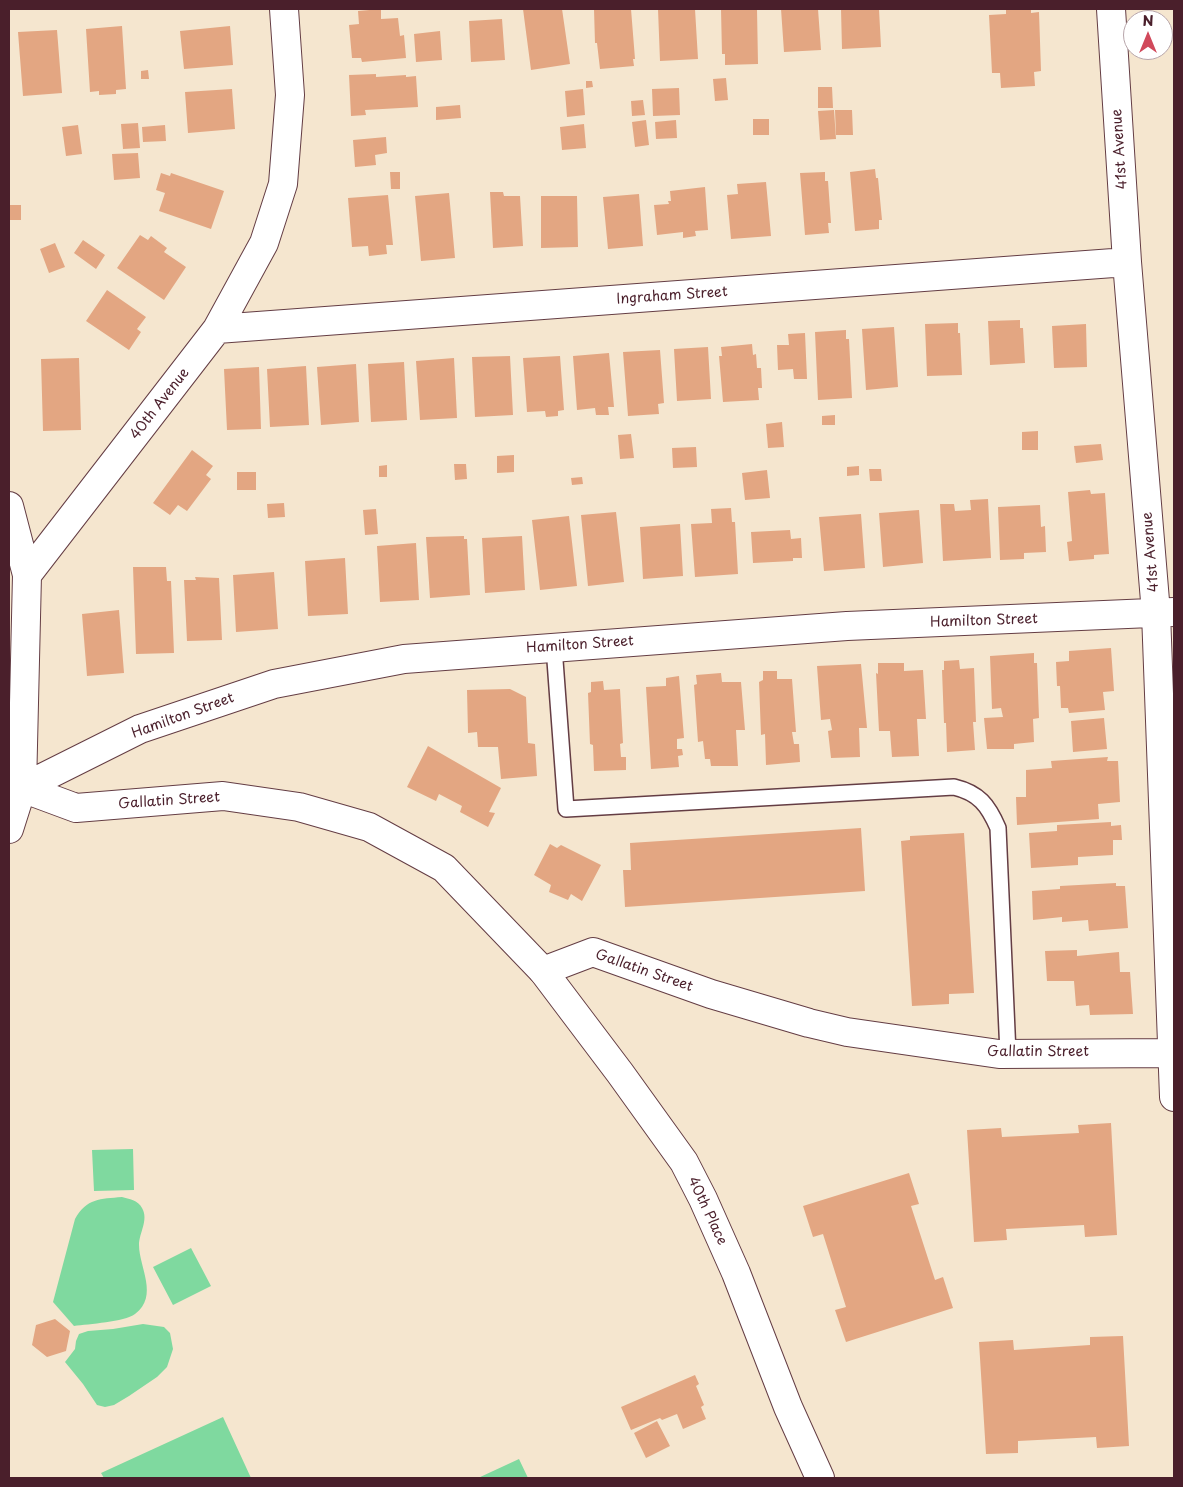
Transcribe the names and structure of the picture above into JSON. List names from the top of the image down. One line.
{"streets":{"street":["41st Avenue","Ingraham Street","40th Avenue","Hamilton Street","Gallatin Street","40th Place"]},"crossings":[["41st Avenue","Ingraham Street"],["41st Avenue","Hamilton Street"],["41st Avenue","Gallatin Street"],["Ingraham Street","40th Avenue"],["Hamilton Street","Gallatin Street"],["Gallatin Street","40th Place"]],"north":"top"}
